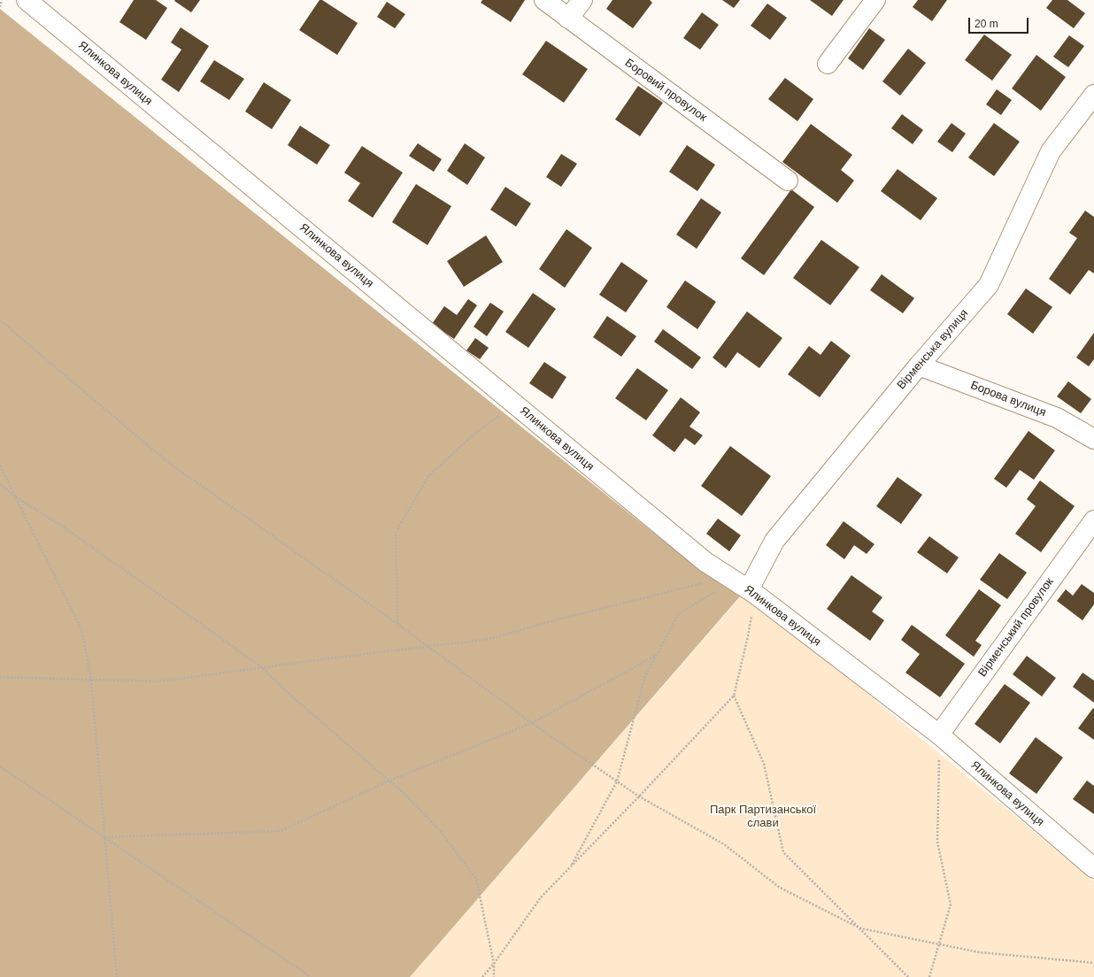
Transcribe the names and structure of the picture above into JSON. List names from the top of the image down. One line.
{"streets":{"street":["Ялинкова вулиця","Боровий провулок","Вірменська вулиця","Борова вулиця","Вірменський провулок"]},"crossings":[["Ялинкова вулиця","Вірменська вулиця"],["Ялинкова вулиця","Вірменський провулок"],["Вірменська вулиця","Борова вулиця"]],"parks":["Парк Партизанської слави"],"scale_bar":"20 m"}
